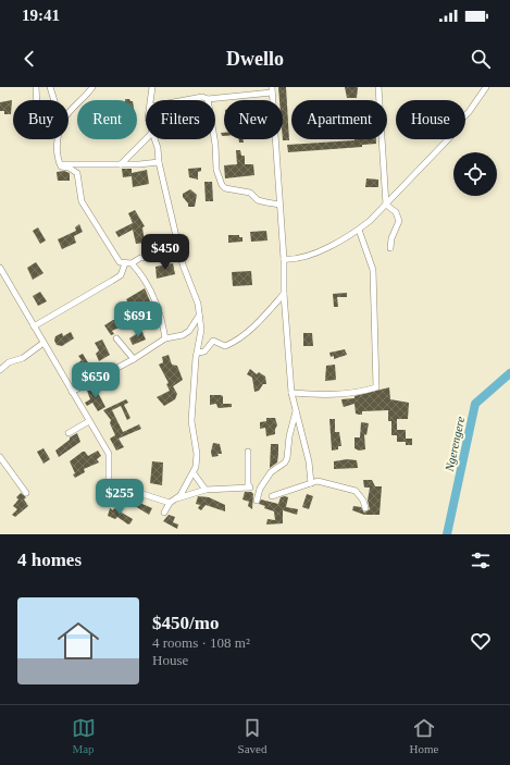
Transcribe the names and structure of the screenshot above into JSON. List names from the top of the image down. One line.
{"water":["Ngerengere"],"page":{"status":"19:41","header":"Dwello","chip":["Buy","Rent","Filters","New","Apartment","House"],"price":["$450","$691","$650","$255"],"heading":"4 homes","list":[{"name":"$450/mo","note":"4 rooms · 108 m² · House"}],"tabs":["Map","Saved","Home"]}}
